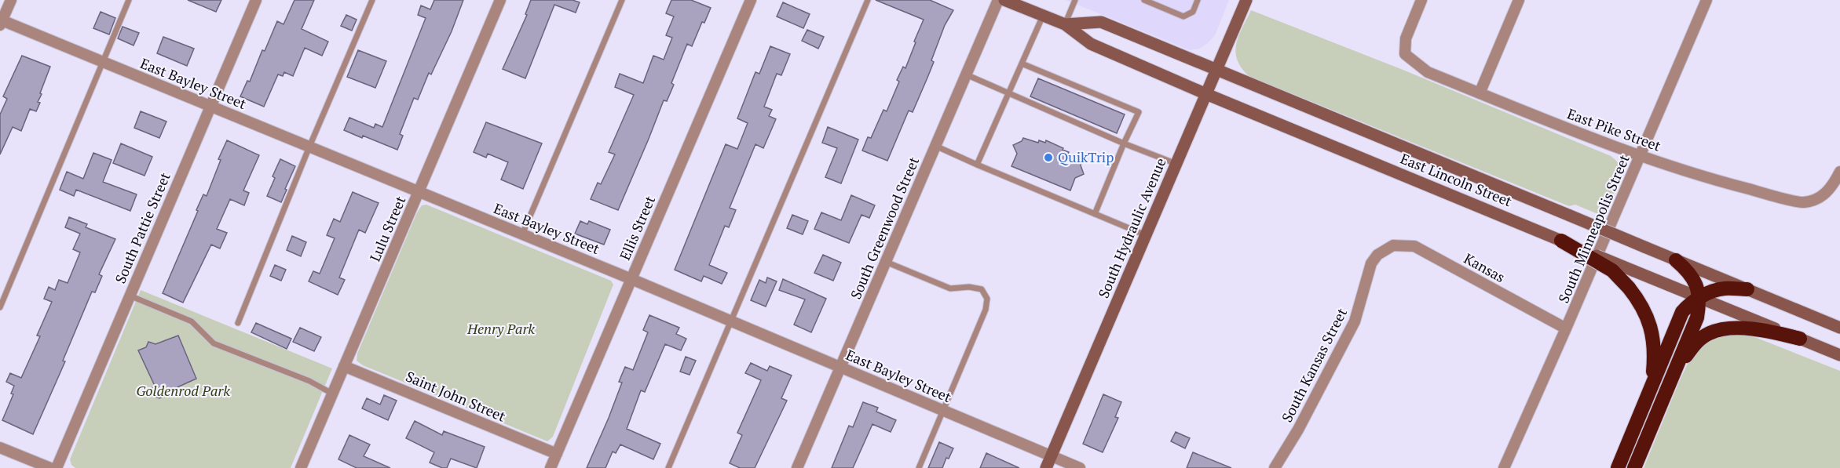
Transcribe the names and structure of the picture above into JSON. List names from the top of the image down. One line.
{"streets":{"street":["East Bayley Street","East Pike Street","East Lincoln Street","South Pattie Street","Ellis Street","South Greenwood Street","South Hydraulic Avenue","Lulu Street","South Minneapolis Street","Kansas","South Kansas Street","Saint John Street"]},"crossings":[["East Bayley Street","South Pattie Street"],["East Bayley Street","Ellis Street"],["East Bayley Street","South Greenwood Street"],["East Bayley Street","South Hydraulic Avenue"],["East Bayley Street","Lulu Street"],["East Pike Street","South Minneapolis Street"],["East Lincoln Street","South Hydraulic Avenue"],["Ellis Street","Saint John Street"],["Lulu Street","Saint John Street"],["South Minneapolis Street","Kansas"],["Kansas","South Kansas Street"]],"parks":["Henry Park","Goldenrod Park"],"places":["QuikTrip"]}
